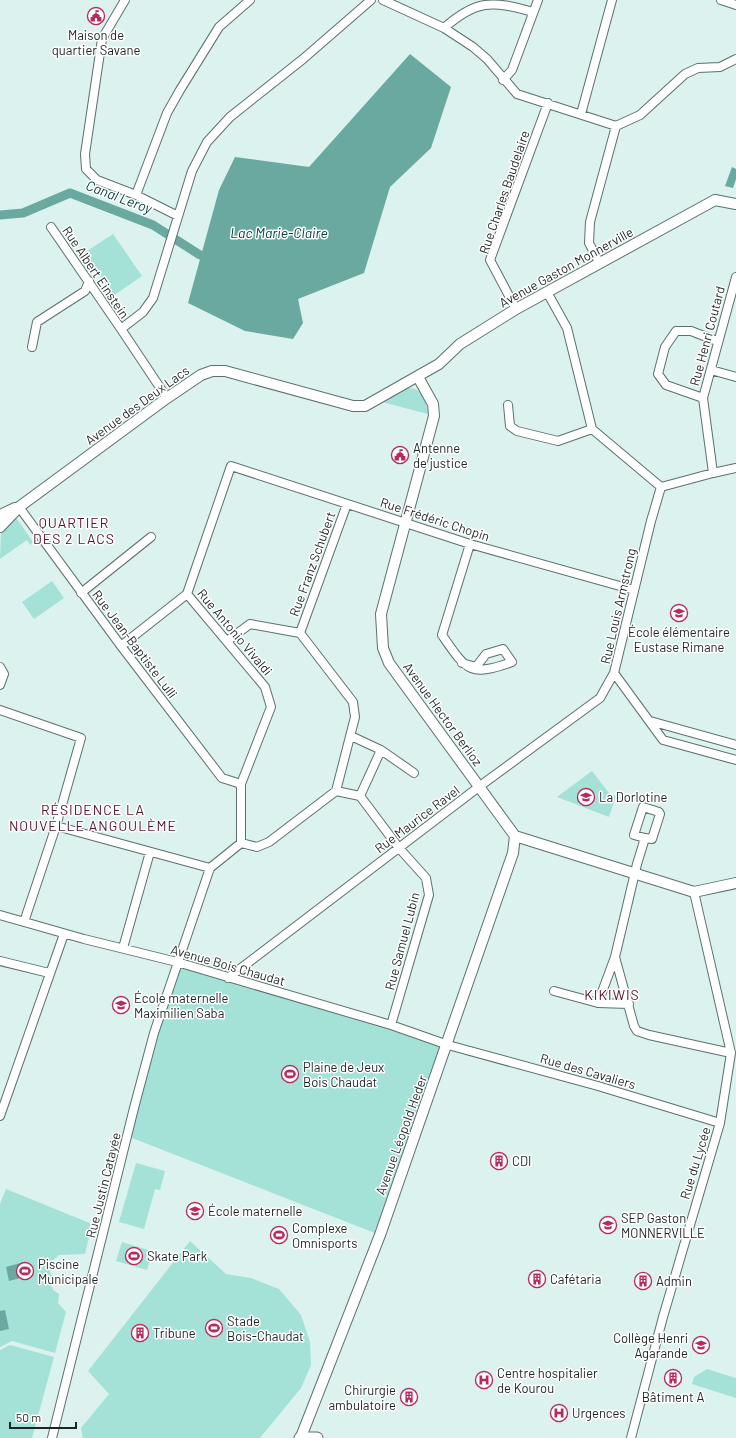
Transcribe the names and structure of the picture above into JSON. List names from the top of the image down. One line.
{"streets":{"street":["Rue Charles Baudelaire","Avenue Gaston Monnerville","Rue Albert Einstein","Rue Henri Coutard","Avenue des Deux Lacs","Rue Frédéric Chopin","Rue Franz Schubert","Rue Louis Armstrong","Rue Antonio Vivaldi","Rue Jean-Baptiste Lulli","Avenue Hector Berlioz","Rue Maurice Ravel","Rue Samuel Lubin","Avenue Bois Chaudat","Rue des Cavaliers","Avenue Léopold Heder","Rue du Lycée","Rue Justin Catayée"]},"crossings":[["Rue Charles Baudelaire","Avenue Gaston Monnerville"],["Avenue Gaston Monnerville","Avenue des Deux Lacs"],["Avenue Gaston Monnerville","Avenue Hector Berlioz"],["Rue Albert Einstein","Avenue des Deux Lacs"],["Avenue des Deux Lacs","Rue Jean-Baptiste Lulli"],["Avenue des Deux Lacs","Avenue Hector Berlioz"],["Rue Frédéric Chopin","Rue Franz Schubert"],["Rue Frédéric Chopin","Rue Louis Armstrong"],["Rue Frédéric Chopin","Rue Antonio Vivaldi"],["Rue Frédéric Chopin","Avenue Hector Berlioz"],["Rue Louis Armstrong","Rue Maurice Ravel"],["Rue Antonio Vivaldi","Rue Jean-Baptiste Lulli"],["Avenue Hector Berlioz","Rue Maurice Ravel"],["Avenue Hector Berlioz","Avenue Léopold Heder"],["Rue Maurice Ravel","Rue Samuel Lubin"],["Rue Maurice Ravel","Avenue Bois Chaudat"],["Rue Samuel Lubin","Avenue Bois Chaudat"],["Avenue Bois Chaudat","Rue des Cavaliers"],["Avenue Bois Chaudat","Avenue Léopold Heder"],["Avenue Bois Chaudat","Rue Justin Catayée"],["Rue des Cavaliers","Avenue Léopold Heder"],["Rue des Cavaliers","Rue du Lycée"]],"districts":["QUARTIER DES 2 LACS","RÉSIDENCE LA NOUVELLE ANGOULÈME","KIKIWIS"],"water":["Canal Leroy","Lac Marie-Claire"],"places":{"public building":["Maison de quartier Savane","Antenne de justice"],"school or university":["École élémentaire Eustase Rimane","La Dorlotine","École maternelle Maximilien Saba","École maternelle","SEP Gaston MONNERVILLE","Collège Henri Agarande"],"sports":["Plaine de Jeux Bois Chaudat","Complexe Omnisports","Skate Park","Piscine Municipale","Stade Bois-Chaudat"],"building":["CDI","Cafétaria","Admin","Tribune","Bâtiment A","Chirurgie ambulatoire"],"hospital":["Centre hospitalier de Kourou","Urgences"]},"scale_bar":"50 m"}
